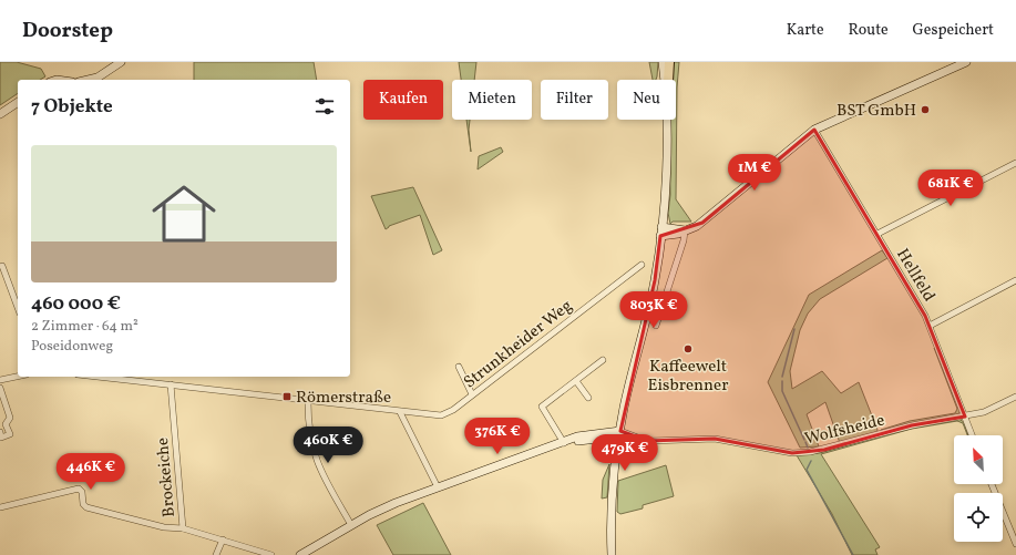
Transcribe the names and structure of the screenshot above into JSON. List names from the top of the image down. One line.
{"streets":{"street":["Hellfeld","Strunkheider Weg","Wolfsheide","Brockeiche"]},"crossings":[["Hellfeld","Wolfsheide"]],"places":{"other":["BST GmbH","Kaffeewelt Eisbrenner"],"transit":["Römerstraße"]},"north":"top left","page":{"header":"Doorstep","nav":["Karte","Route","Gespeichert"],"chip":["Kaufen","Mieten","Filter","Neu"],"heading":"7 Objekte","list":[{"name":"460 000 €","note":"2 Zimmer · 64 m² · Poseidonweg"}],"price":["1M €","681K €","803K €","376K €","460K €","479K €","446K €"]}}
